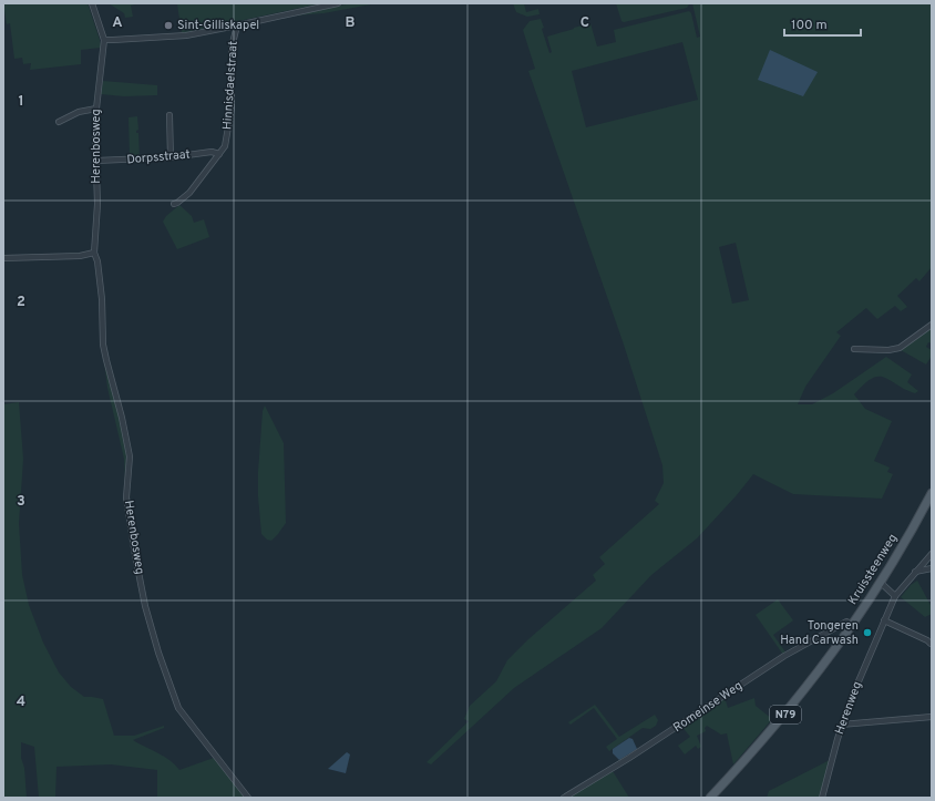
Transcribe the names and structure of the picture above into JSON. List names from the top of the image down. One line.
{"streets":{"main road":["Kruissteenweg","N79"],"street":["Hinnisdaelstraat","Herenbosweg","Dorpsstraat","Romeinse Weg","Herenweg"]},"crossings":[["Hinnisdaelstraat","Dorpsstraat"],["Herenbosweg","Dorpsstraat"],["Kruissteenweg","Romeinse Weg"]],"places":["Sint-Gilliskapel","Tongeren Hand Carwash"],"scale_bar":"100 m","grid":{"columns":["A","B","C"],"rows":["1","2","3","4"]}}
